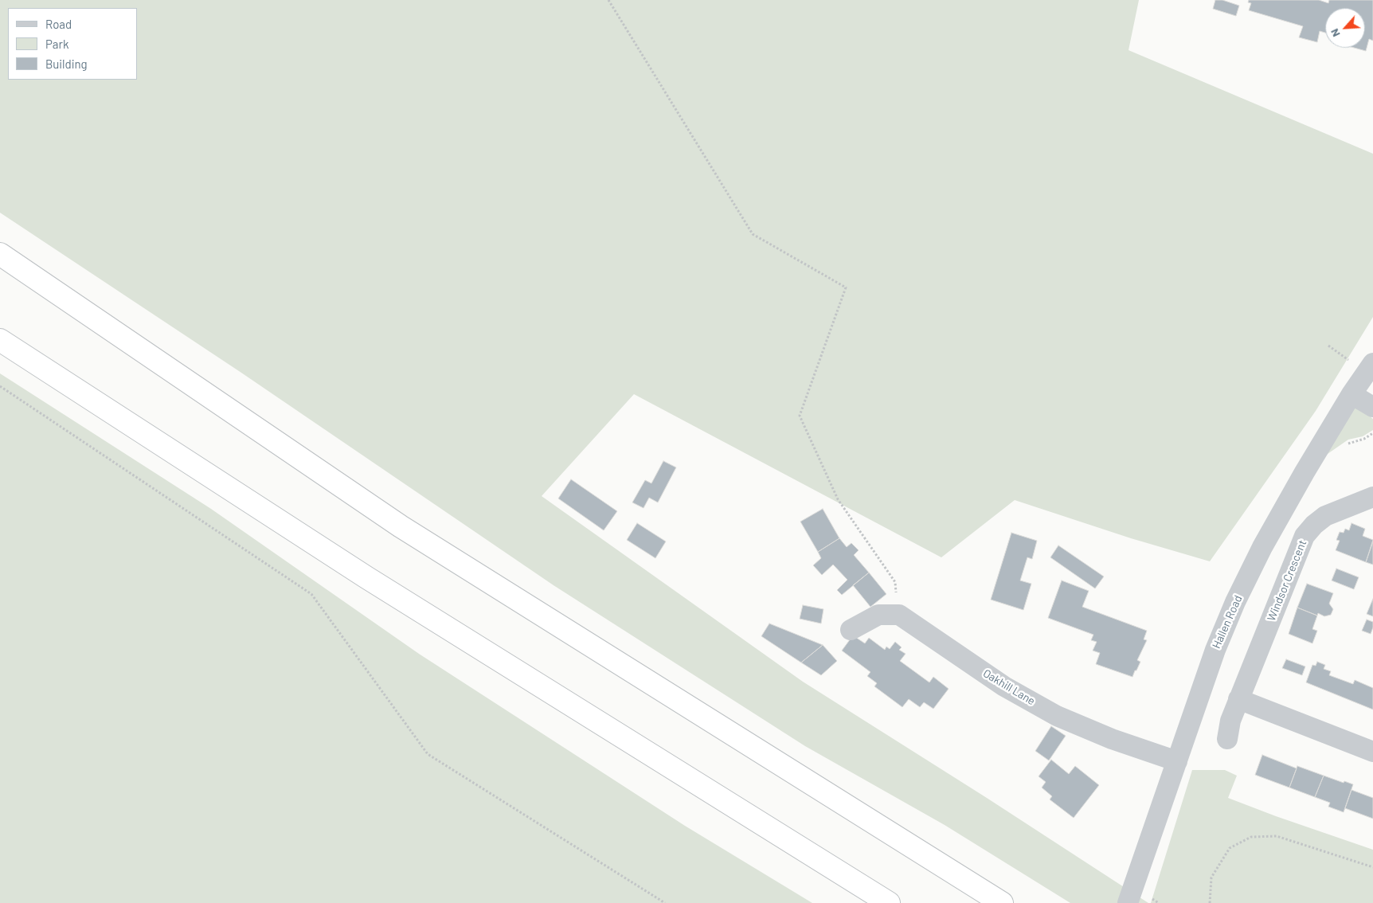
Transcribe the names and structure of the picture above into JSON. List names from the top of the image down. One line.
{"streets":{"street":["Windsor Crescent","Hallen Road","Oakhill Lane"]},"crossings":[["Hallen Road","Oakhill Lane"]],"legend":["Road","Park","Building"],"north":"bottom left"}
